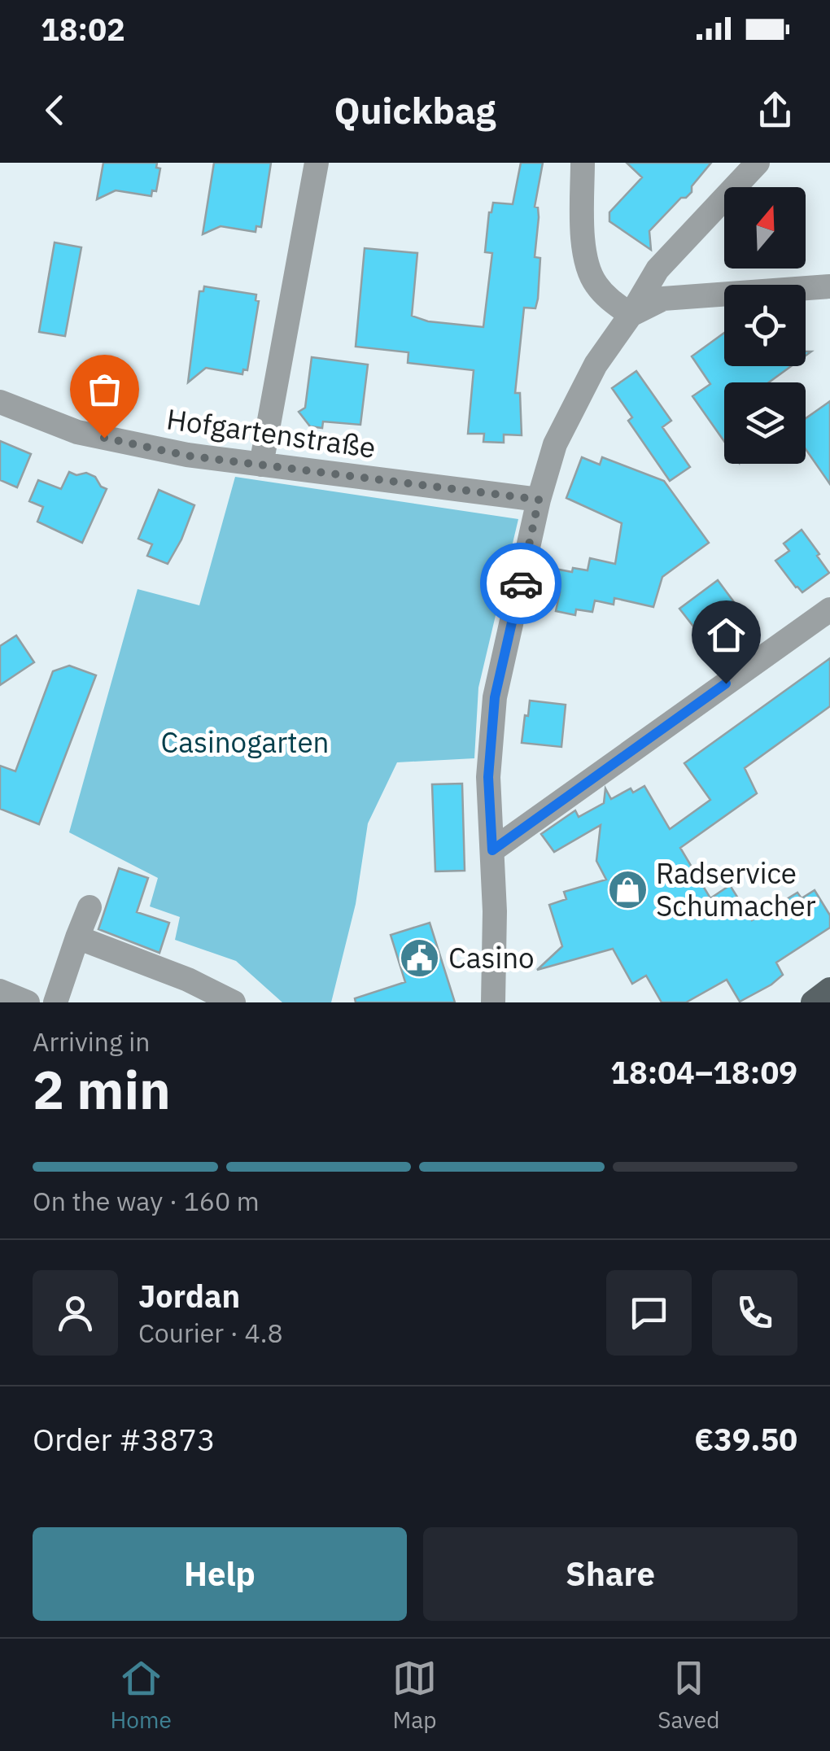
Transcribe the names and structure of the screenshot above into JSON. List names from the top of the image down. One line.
{"streets":{"street":["Hofgartenstraße"]},"parks":["Casinogarten"],"places":{"shop":["Radservice Schumacher"],"public building":["Casino"]},"north":"top","page":{"status":"18:02","header":"Quickbag","heading":["2 min","Arriving in","18:04–18:09"],"panel":["Jordan","Courier · 4.8","Order #3873","€39.50"],"bar":"On the way · 160 m","buttons":["Help","Share"],"tabs":["Home","Map","Saved"]}}
